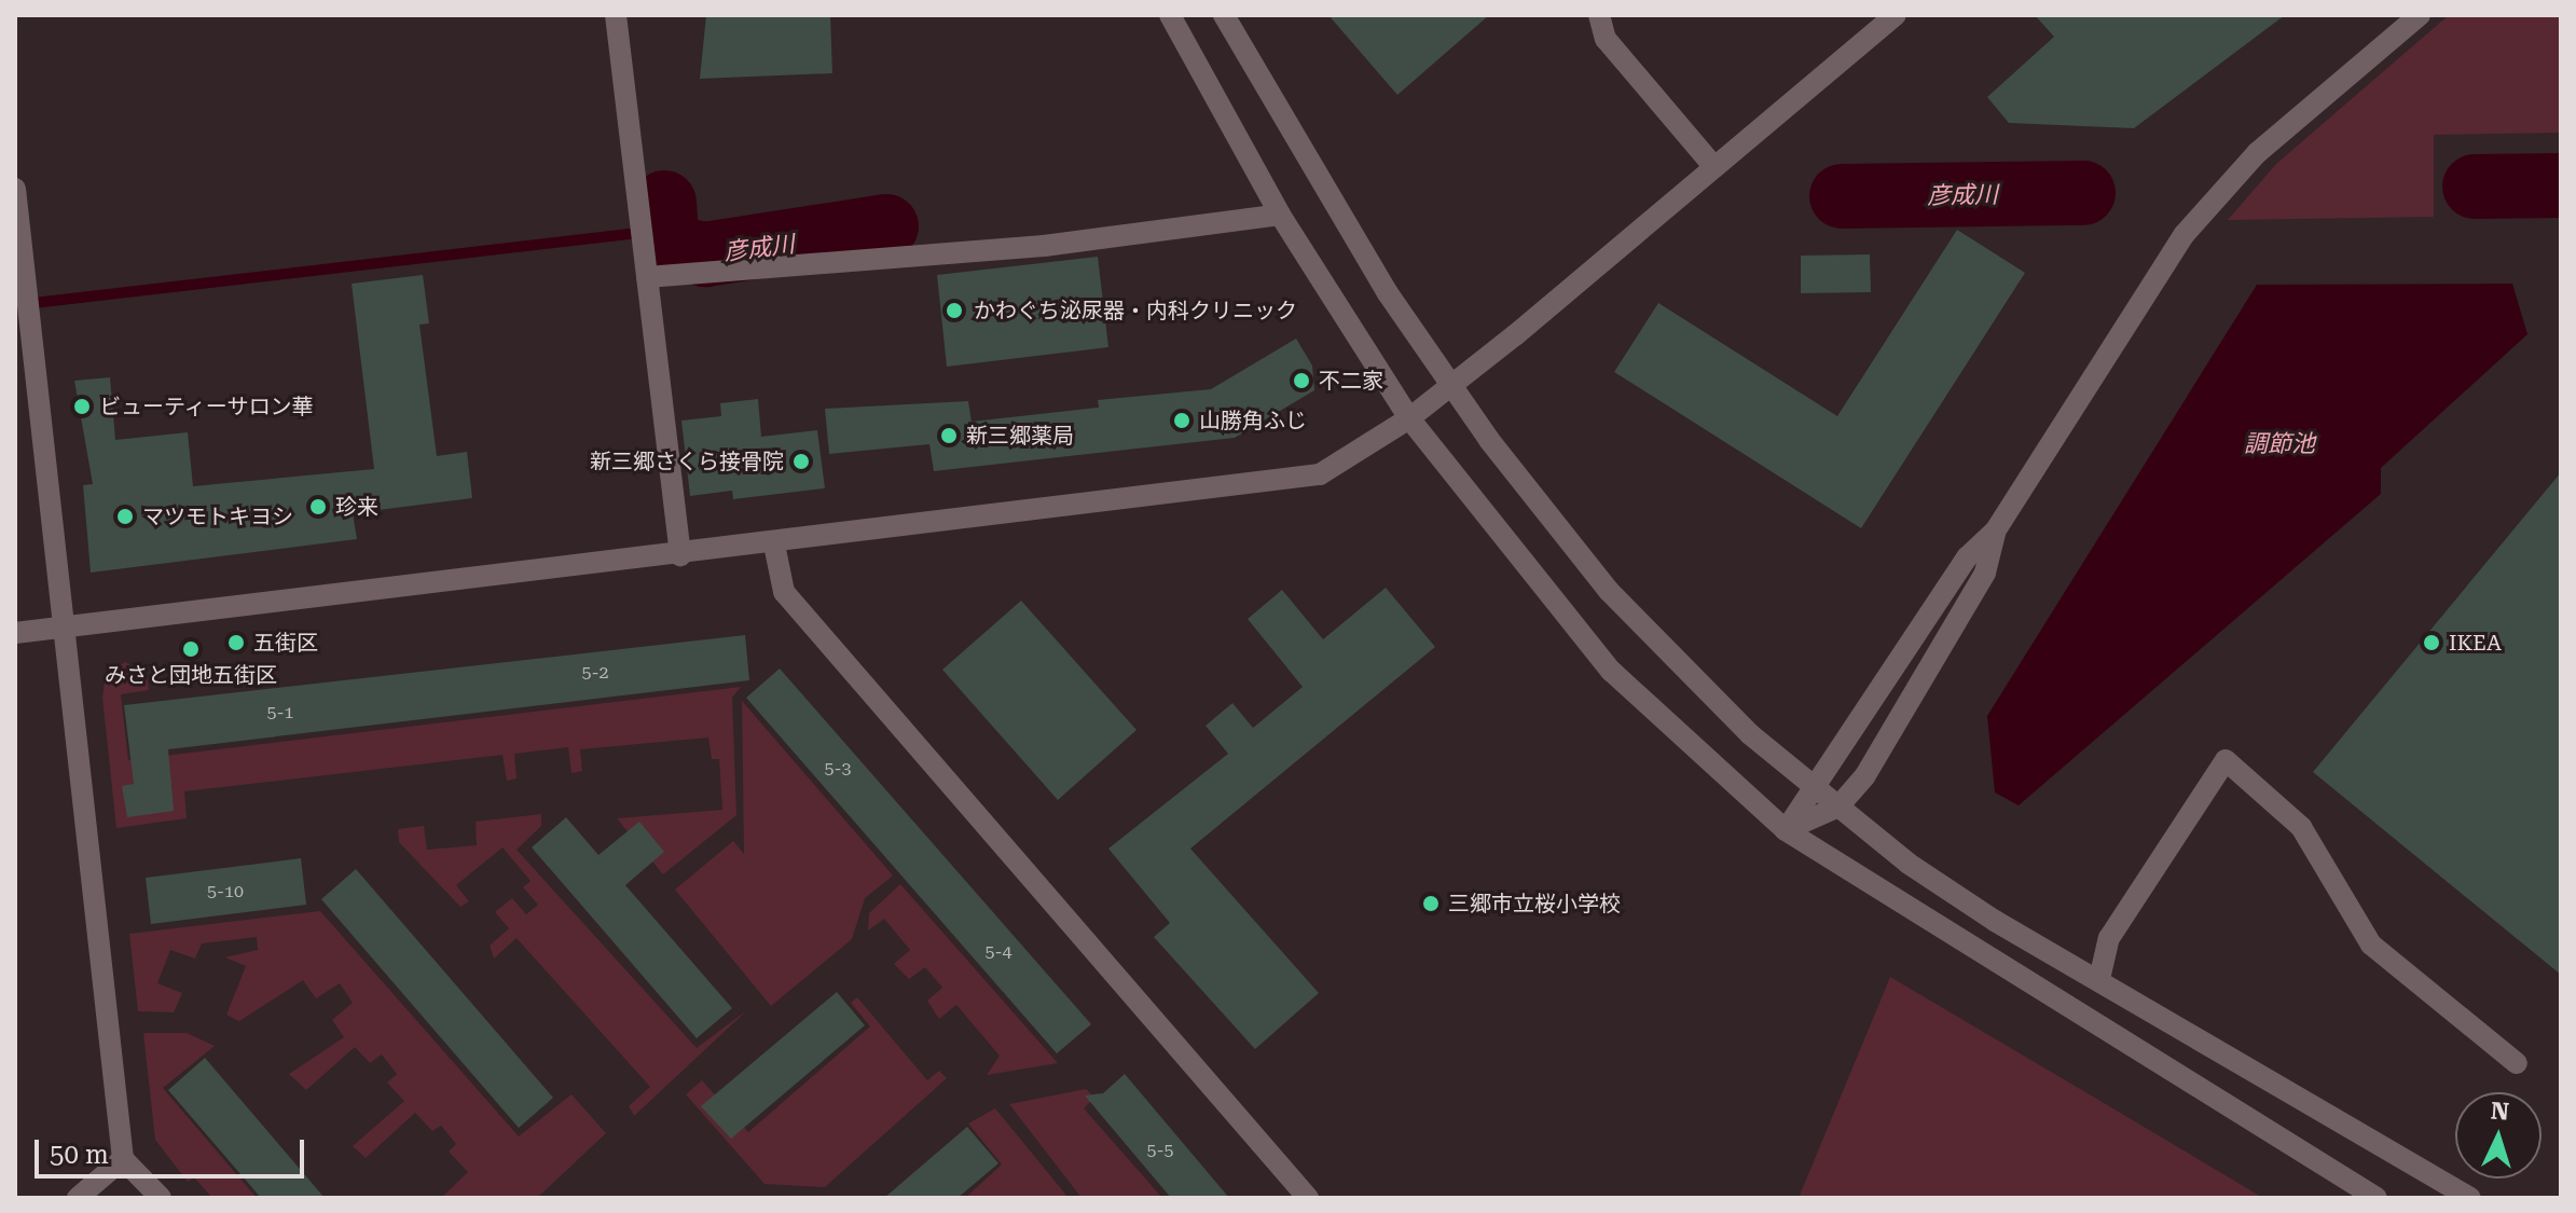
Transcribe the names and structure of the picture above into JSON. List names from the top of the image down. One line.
{"water":["彦成川","調節池"],"places":["かわぐち泌尿器・内科クリニック","不二家","ビューティーサロン華","山勝角ふじ","新三郷薬局","新三郷さくら接骨院","珍来","マツモトキヨシ","五街区","IKEA","みさと団地五街区","三郷市立桜小学校"],"house_numbers":["5-2","5-1","5-3","5-10","5-4","5-5"],"scale_bar":"50 m","north":"top"}
